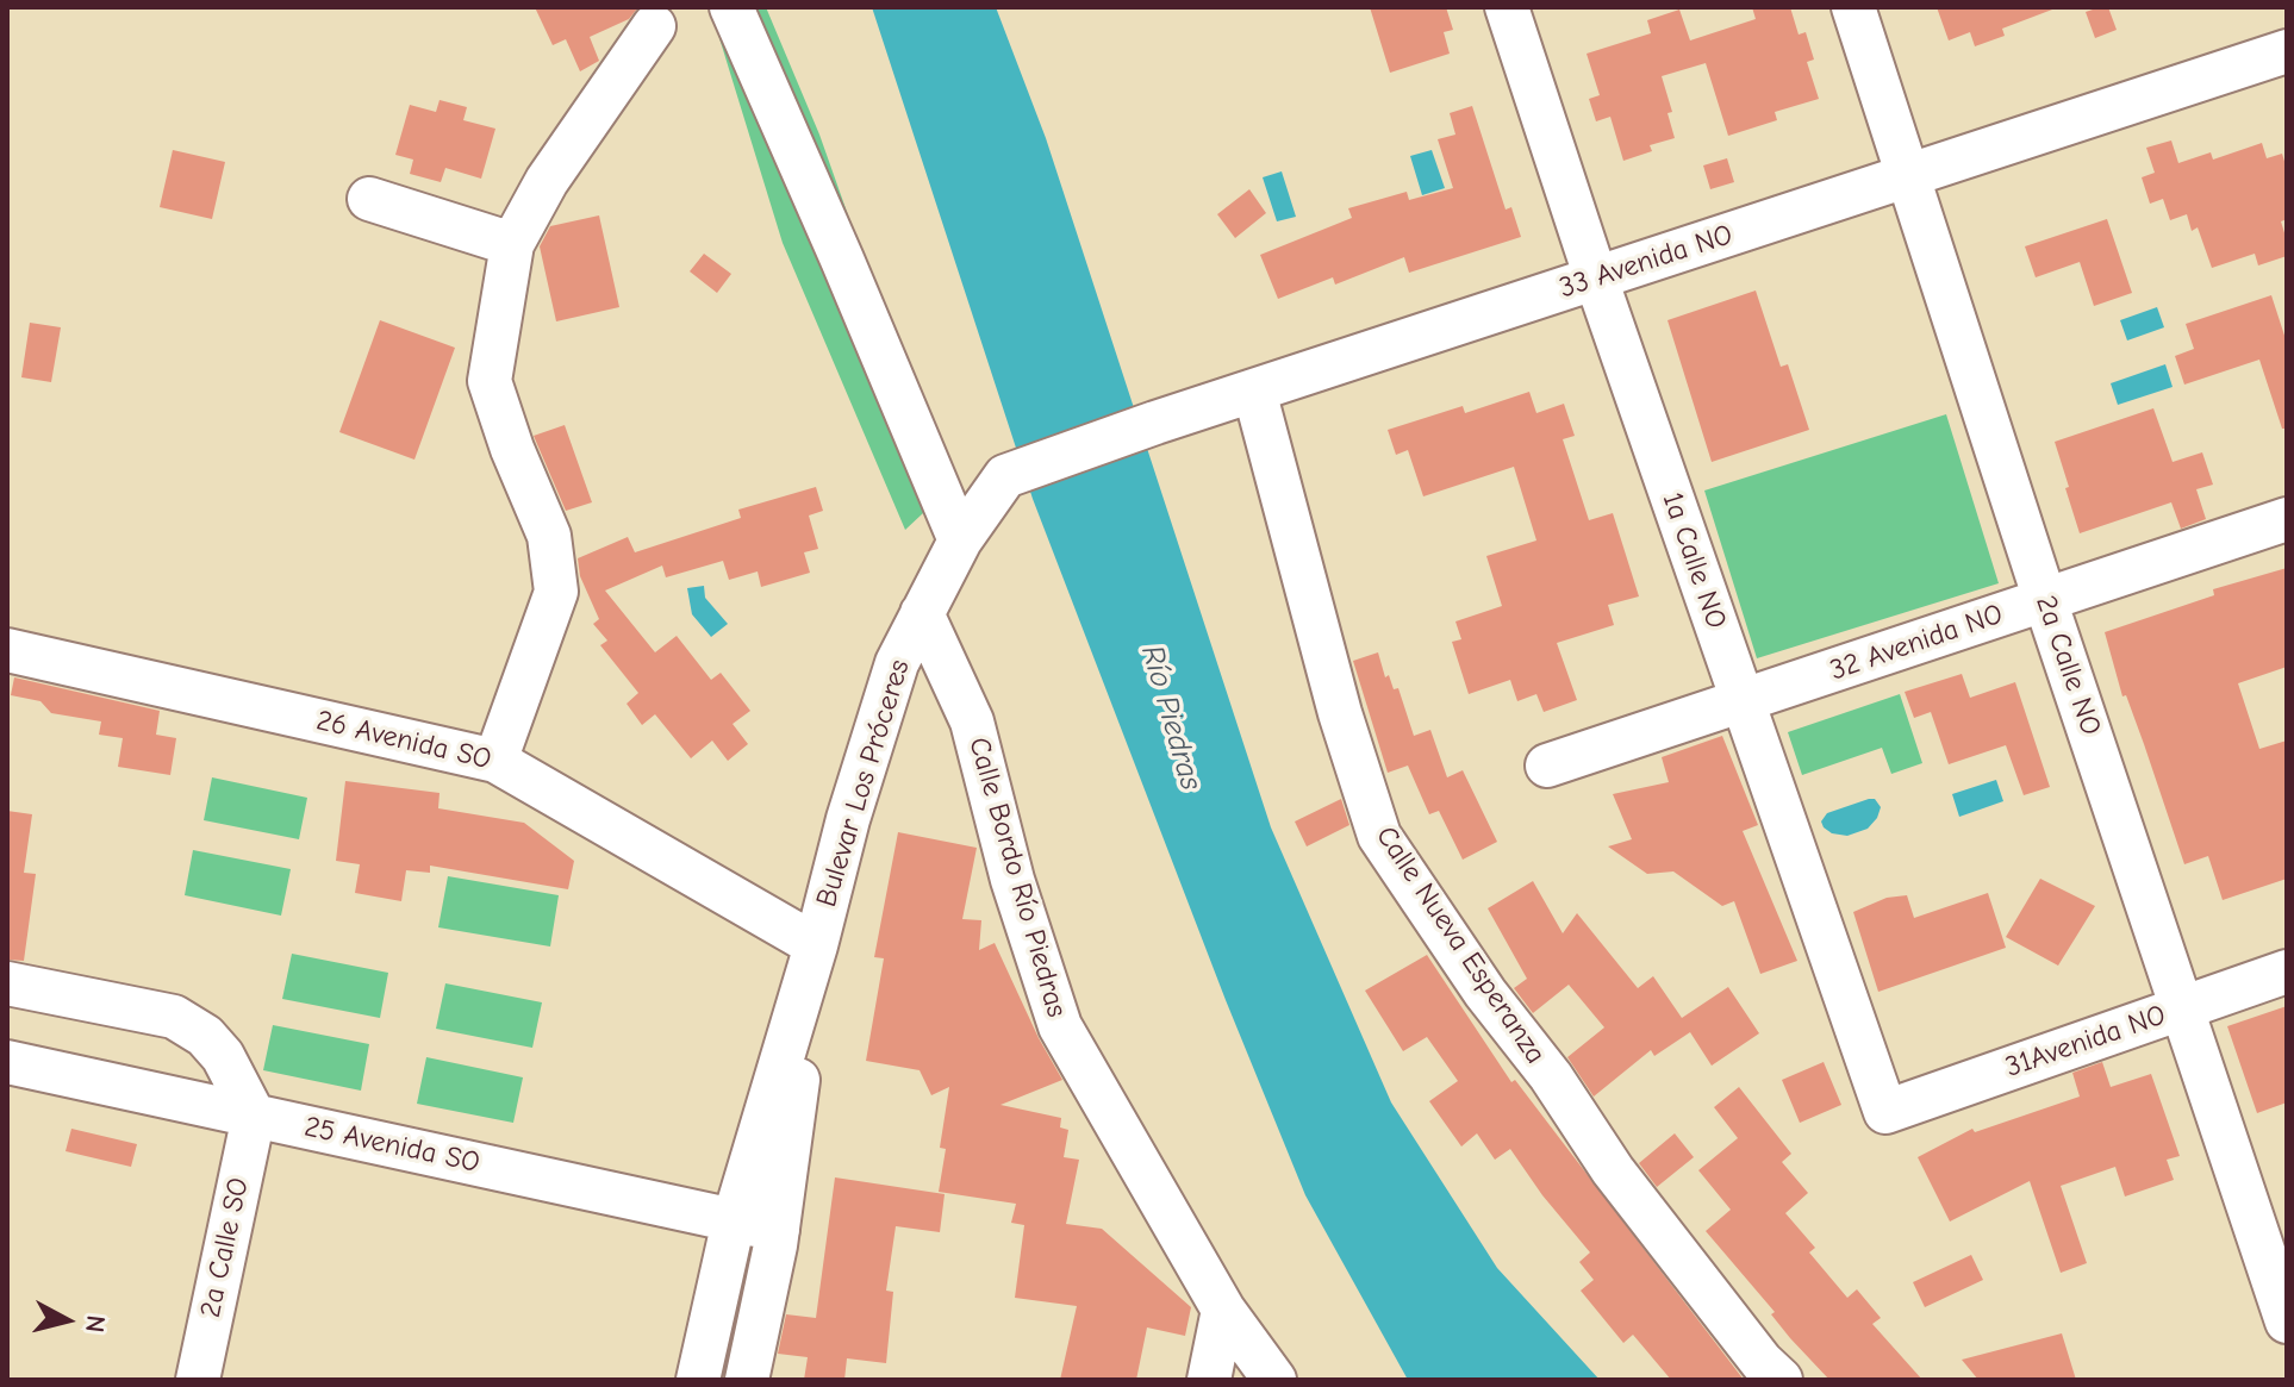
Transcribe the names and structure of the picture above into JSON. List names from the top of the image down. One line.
{"streets":{"street":["33 Avenida NO","1a Calle NO","32 Avenida NO","2a Calle NO","26 Avenida SO","Bulevar Los Próceres","Calle Bordo Río Piedras","Calle Nueva Esperanza","31Avenida NO","25 Avenida SO","2a Calle SO"]},"crossings":[["33 Avenida NO","1a Calle NO"],["33 Avenida NO","2a Calle NO"],["33 Avenida NO","Bulevar Los Próceres"],["33 Avenida NO","Calle Nueva Esperanza"],["1a Calle NO","32 Avenida NO"],["1a Calle NO","31Avenida NO"],["32 Avenida NO","2a Calle NO"],["2a Calle NO","31Avenida NO"],["26 Avenida SO","Bulevar Los Próceres"],["Bulevar Los Próceres","Calle Bordo Río Piedras"],["Bulevar Los Próceres","25 Avenida SO"],["25 Avenida SO","2a Calle SO"]],"water":["Río Piedras"],"north":"right"}
